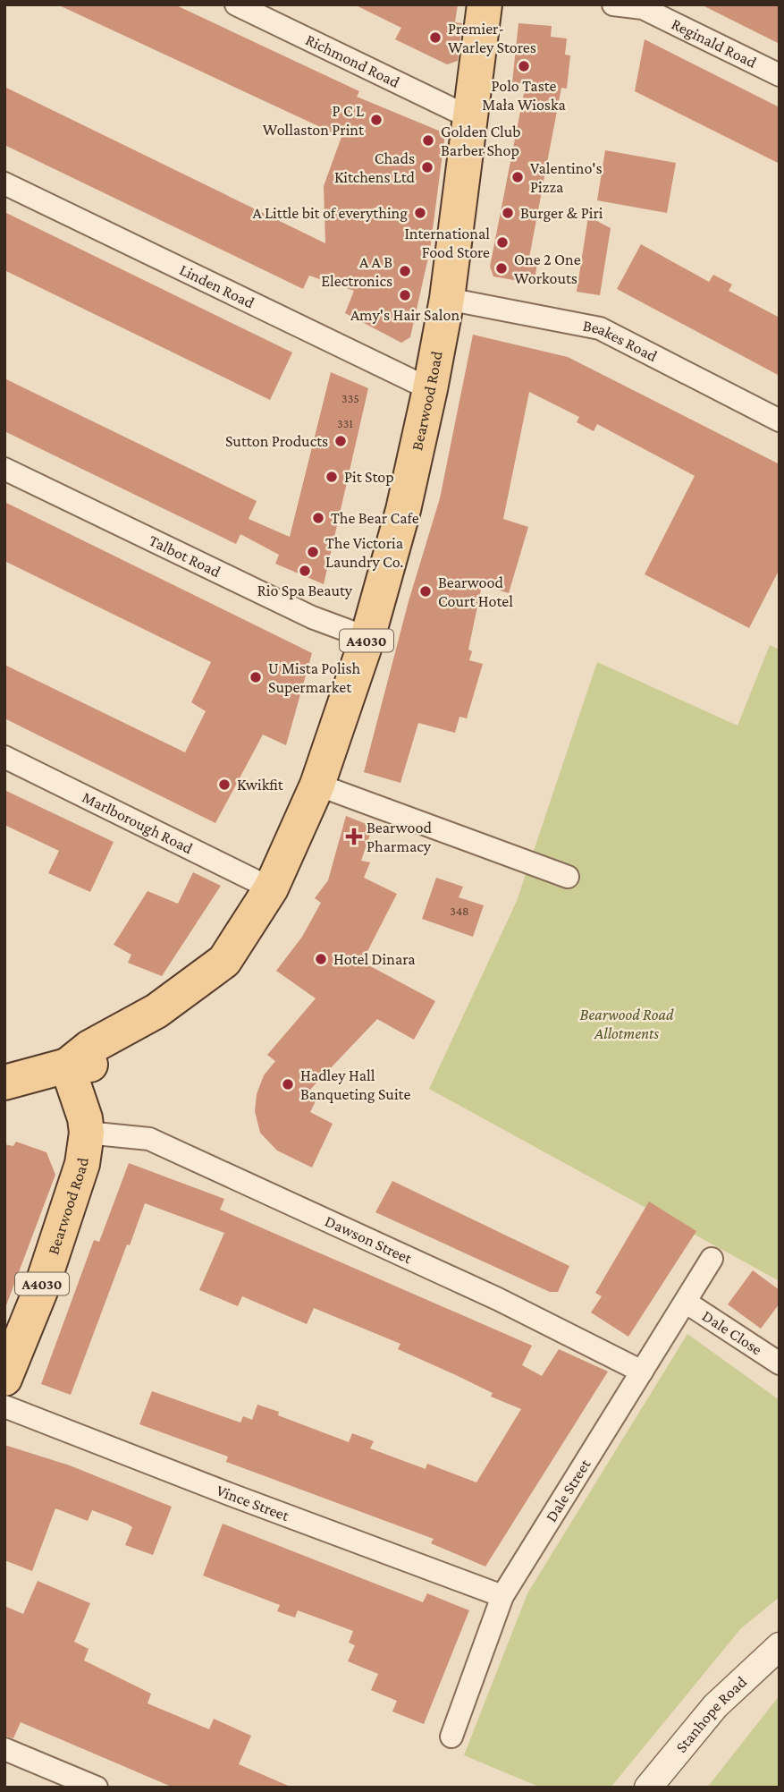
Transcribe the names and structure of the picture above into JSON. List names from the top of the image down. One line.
{"streets":{"main road":["Bearwood Road","A4030"],"street":["Reginald Road","Richmond Road","Linden Road","Beakes Road","Talbot Road","Marlborough Road","Dawson Street","Dale Close","Dale Street","Vince Street","Stanhope Road"]},"crossings":[["Richmond Road","Bearwood Road"],["Linden Road","Bearwood Road"],["Beakes Road","Bearwood Road"],["Bearwood Road","Talbot Road"],["Bearwood Road","Marlborough Road"],["Bearwood Road","Dawson Street"],["Dawson Street","Dale Street"],["Dale Close","Dale Street"],["Dale Street","Vince Street"]],"parks":["Bearwood Road Allotments"],"places":{"other":["Premier- Warley Stores","Polo Taste Mała Wioska","P C L Wollaston Print","Golden Club Barber Shop","Chads Kitchens Ltd","Valentino's Pizza","A Little bit of everything","Burger & Piri","International Food Store","One 2 One Workouts","A A B Electronics","Amy's Hair Salon","Sutton Products","Pit Stop","The Bear Cafe","The Victoria Laundry Co.","Rio Spa Beauty","Bearwood Court Hotel","U Mista Polish Supermarket","Kwikfit","Hotel Dinara","Hadley Hall Banqueting Suite"],"health":["Bearwood Pharmacy"]},"house_numbers":["335","331","348"]}
